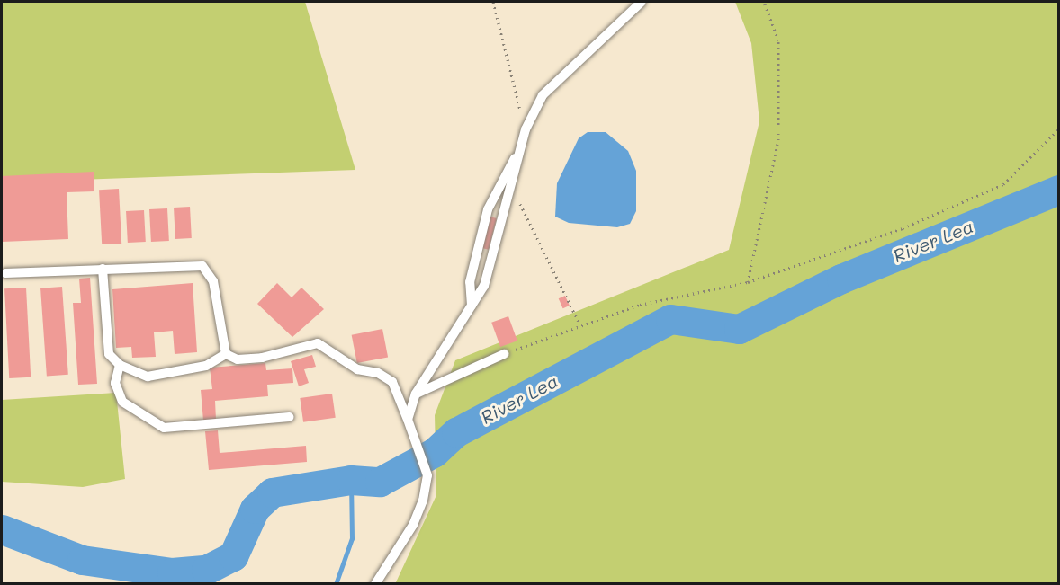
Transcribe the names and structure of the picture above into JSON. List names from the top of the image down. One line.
{"water":["River Lea"]}
